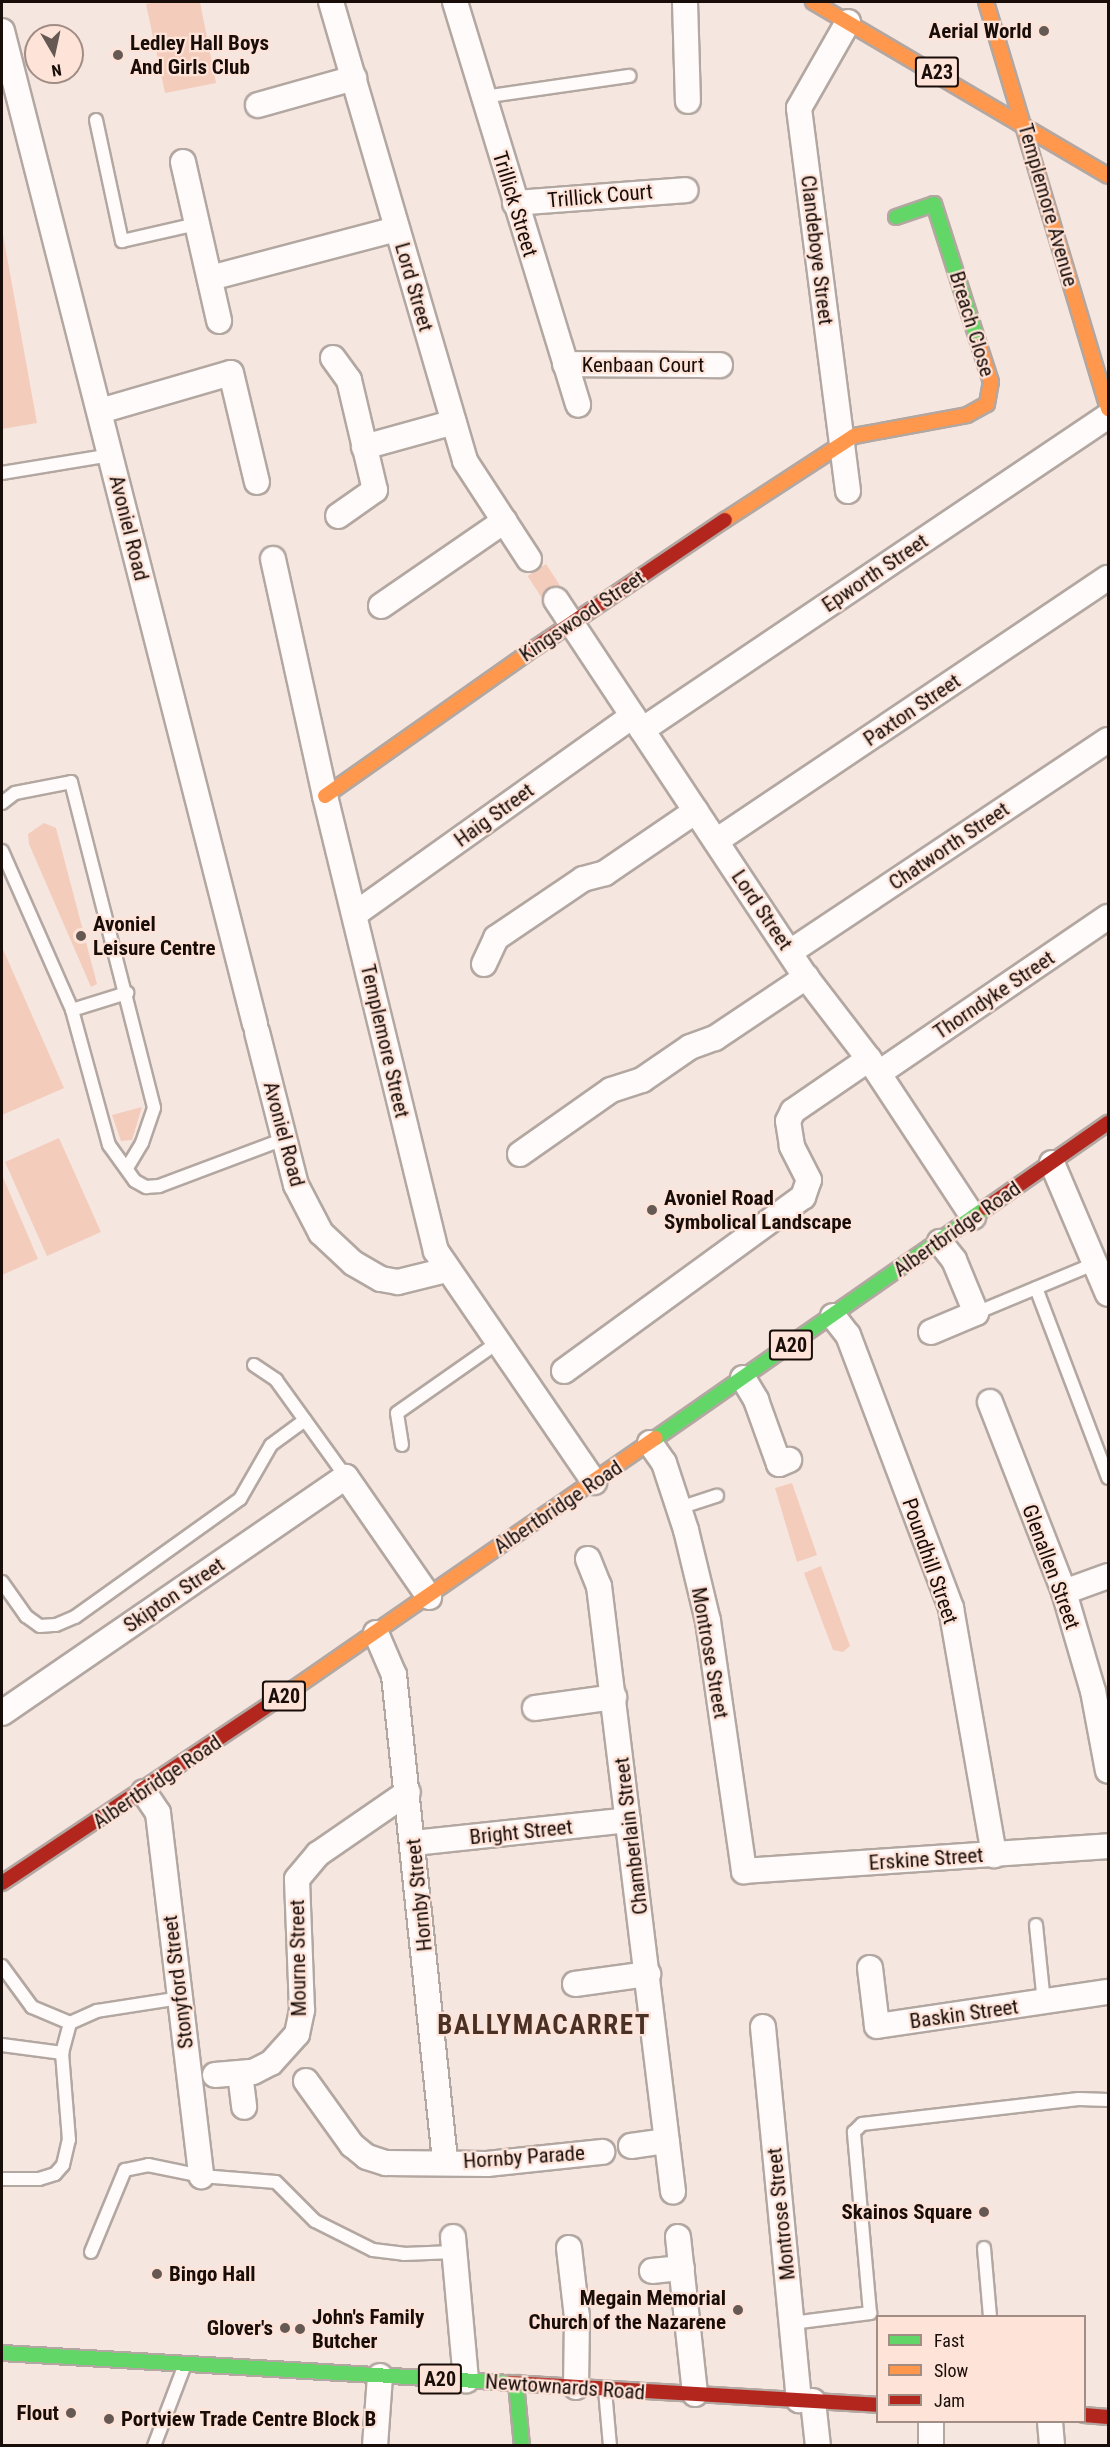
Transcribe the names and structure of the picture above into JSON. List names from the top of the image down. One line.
{"streets":{"main road":["A23","Templemore Avenue","Breach Close","Kingswood Street","Albertbridge Road","A20","Newtownards Road"],"street":["Trillick Court","Trillick Street","Clandeboye Street","Lord Street","Kenbaan Court","Avoniel Road","Epworth Street","Paxton Street","Haig Street","Chatworth Street","Thorndyke Street","Templemore Street","Poundhill Street","Glenallen Street","Skipton Street","Montrose Street","Bright Street","Chamberlain Street","Erskine Street","Hornby Street","Mourne Street","Stonyford Street","Baskin Street","Hornby Parade"]},"crossings":[["A23","Templemore Avenue"],["A23","Clandeboye Street"],["Trillick Court","Trillick Street"],["Trillick Street","Kenbaan Court"],["Clandeboye Street","Breach Close"],["Clandeboye Street","Kingswood Street"],["Lord Street","Epworth Street"],["Lord Street","Kingswood Street"],["Lord Street","Paxton Street"],["Lord Street","Haig Street"],["Lord Street","Chatworth Street"],["Lord Street","Thorndyke Street"],["Lord Street","Albertbridge Road"],["Breach Close","Kingswood Street"],["Avoniel Road","Templemore Street"],["Epworth Street","Haig Street"],["Kingswood Street","Templemore Street"],["Haig Street","Templemore Street"],["Templemore Street","Albertbridge Road"],["Albertbridge Road","Poundhill Street"],["Albertbridge Road","Montrose Street"],["Albertbridge Road","Hornby Street"],["Albertbridge Road","Stonyford Street"],["Poundhill Street","Erskine Street"],["Montrose Street","Erskine Street"],["Montrose Street","Newtownards Road"],["Bright Street","Chamberlain Street"],["Bright Street","Hornby Street"],["Hornby Street","Mourne Street"],["Hornby Street","Hornby Parade"]],"districts":["BALLYMACARRET"],"places":["Aerial World","Ledley Hall Boys And Girls Club","Avoniel Leisure Centre","Avoniel Road Symbolical Landscape","Skainos Square","Bingo Hall","Megain Memorial Church of the Nazarene","Glover's","John's Family Butcher","Flout","Portview Trade Centre Block B"],"legend":["Fast","Slow","Jam"],"north":"bottom"}
